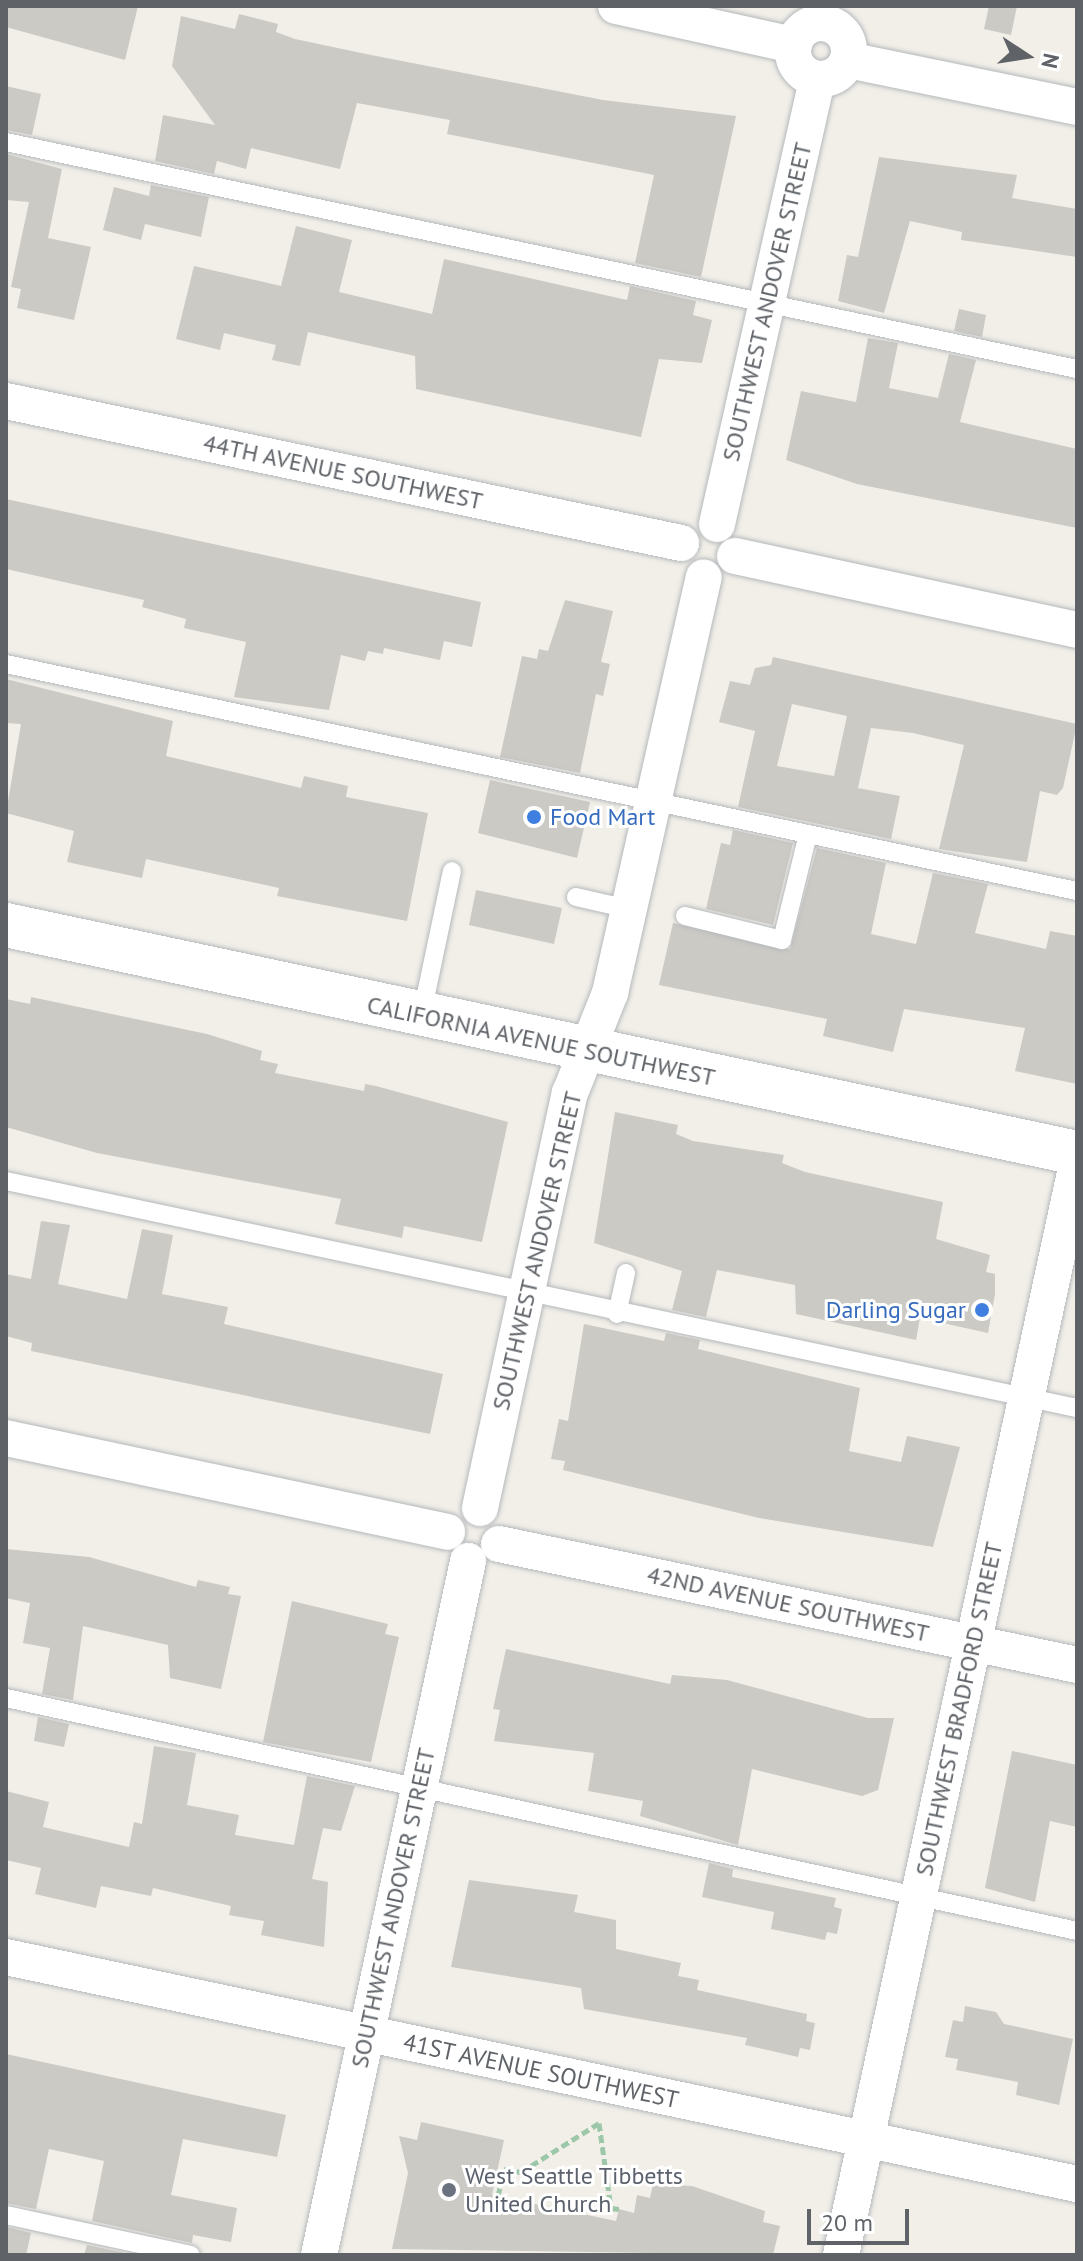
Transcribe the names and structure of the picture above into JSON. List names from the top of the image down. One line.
{"streets":{"main road":["CALIFORNIA AVENUE SOUTHWEST"],"street":["SOUTHWEST ANDOVER STREET","44TH AVENUE SOUTHWEST","42ND AVENUE SOUTHWEST","SOUTHWEST BRADFORD STREET","41ST AVENUE SOUTHWEST"]},"crossings":[["SOUTHWEST ANDOVER STREET","44TH AVENUE SOUTHWEST"],["SOUTHWEST ANDOVER STREET","CALIFORNIA AVENUE SOUTHWEST"],["SOUTHWEST ANDOVER STREET","42ND AVENUE SOUTHWEST"],["SOUTHWEST ANDOVER STREET","41ST AVENUE SOUTHWEST"],["42ND AVENUE SOUTHWEST","SOUTHWEST BRADFORD STREET"],["SOUTHWEST BRADFORD STREET","41ST AVENUE SOUTHWEST"]],"places":["Food Mart","Darling Sugar","West Seattle Tibbetts United Church"],"scale_bar":"20 m","north":"right"}
